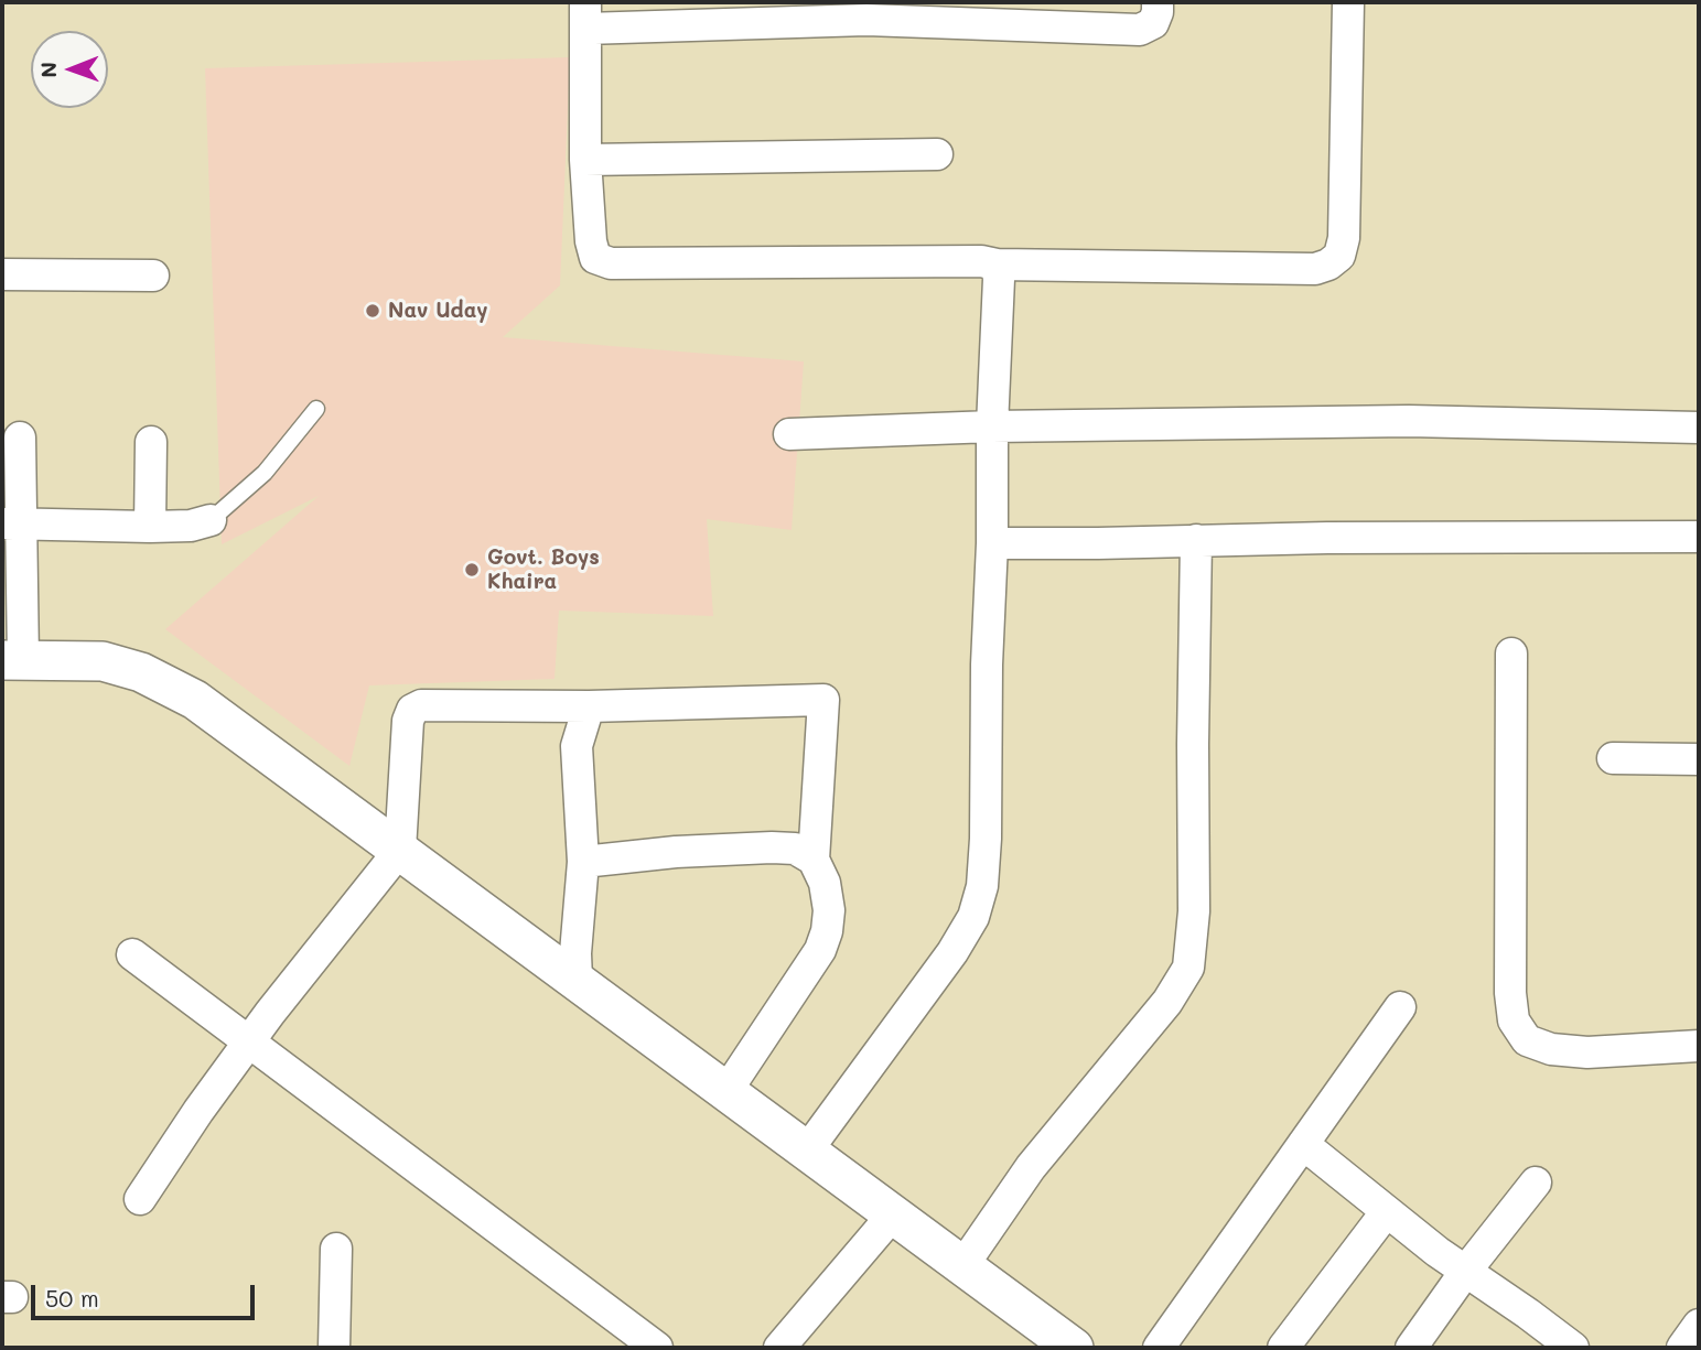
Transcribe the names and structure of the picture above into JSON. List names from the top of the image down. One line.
{"places":["Nav Uday","Govt. Boys Khaira"],"scale_bar":"50 m","north":"left"}
